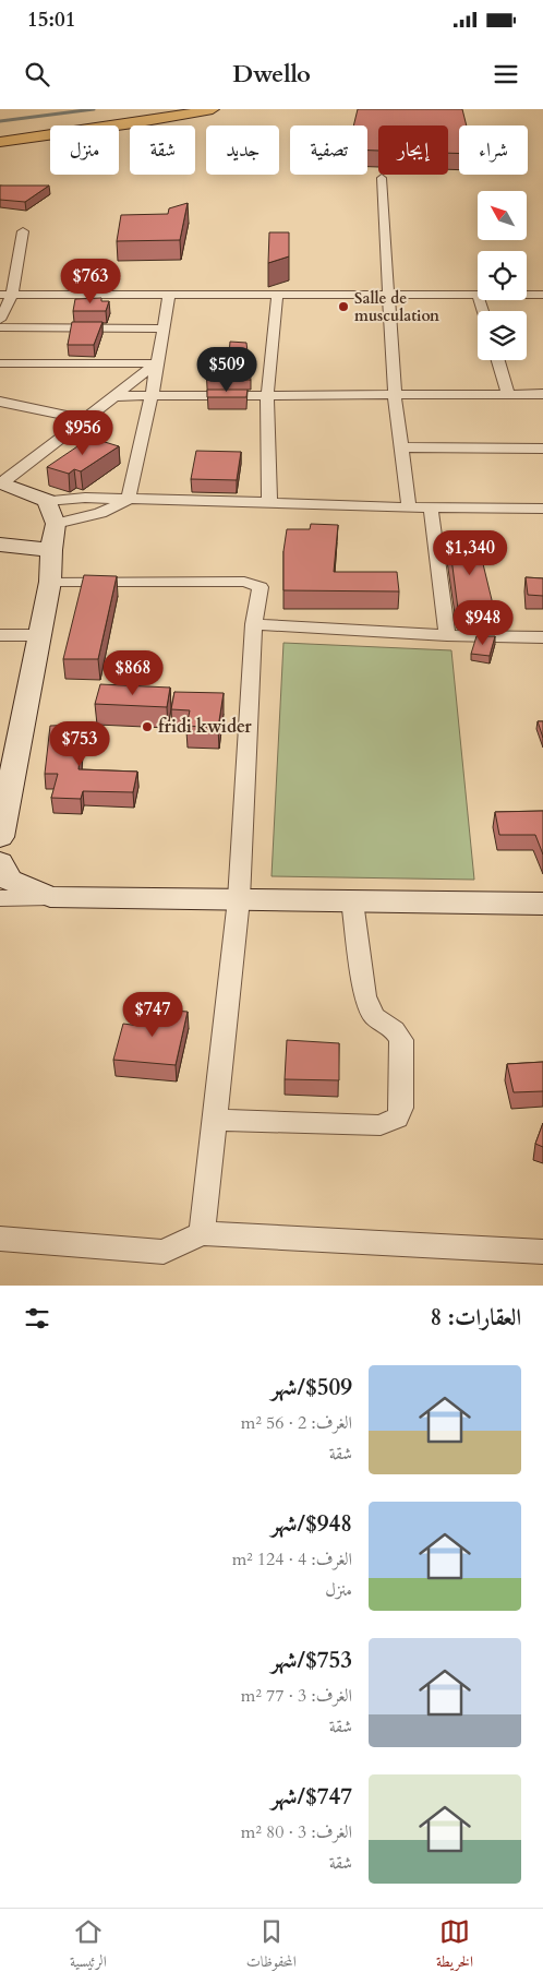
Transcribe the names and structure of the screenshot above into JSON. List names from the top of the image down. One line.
{"places":["Salle de musculation","fridi kwider"],"north":"top left","page":{"status":"15:01","header":"Dwello","chip":["شراء","إيجار","تصفية","جديد","شقة","منزل"],"price":["$763","$509","$956","$1,340","$948","$868","$753","$747"],"heading":"العقارات: 8","list":[{"name":"$509/شهر","note":"الغرف: 2 · 56 m² · شقة"},{"name":"$948/شهر","note":"الغرف: 4 · 124 m² · منزل"},{"name":"$753/شهر","note":"الغرف: 3 · 77 m² · شقة"},{"name":"$747/شهر","note":"الغرف: 3 · 80 m² · شقة"}],"tabs":["الخريطة","المحفوظات","الرئيسية"]}}
